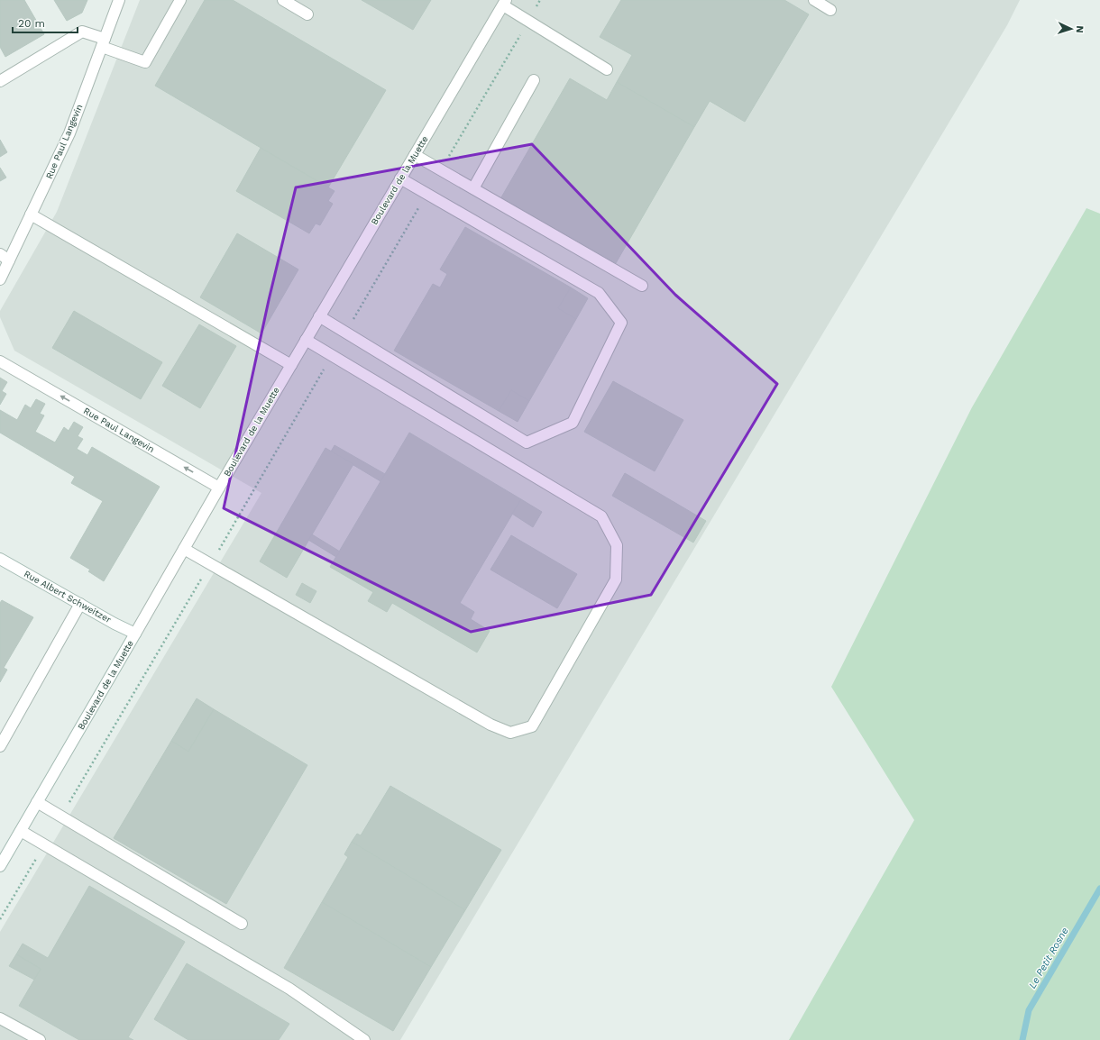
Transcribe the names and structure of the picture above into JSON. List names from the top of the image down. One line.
{"streets":{"street":["Rue Paul Langevin","Boulevard de la Muette","Rue Albert Schweitzer"]},"crossings":[["Rue Paul Langevin","Boulevard de la Muette"],["Boulevard de la Muette","Rue Albert Schweitzer"]],"one_way":["Rue Paul Langevin"],"water":["Le Petit Rosne"],"scale_bar":"20 m","north":"right"}
